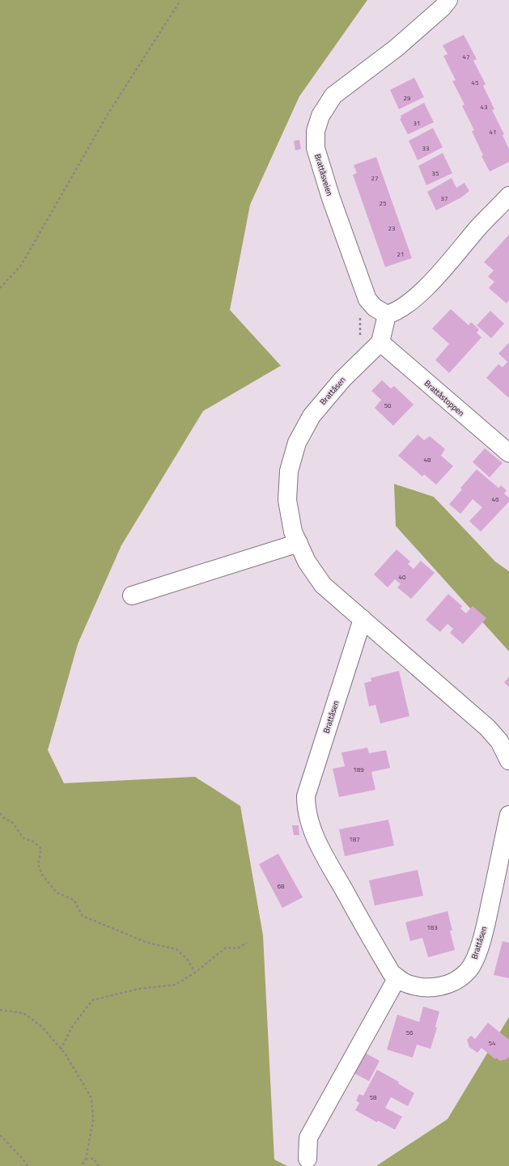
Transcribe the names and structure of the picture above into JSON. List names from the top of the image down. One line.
{"streets":{"street":["Brattåsveien","Brattåsen","Brattåstoppen"]},"crossings":[["Brattåsen","Brattåstoppen"]],"house_numbers":["47","45","29","43","31","41","33","35","27","37","25","23","21","50","48","46","40","189","187","68","183","56","54","58"]}
